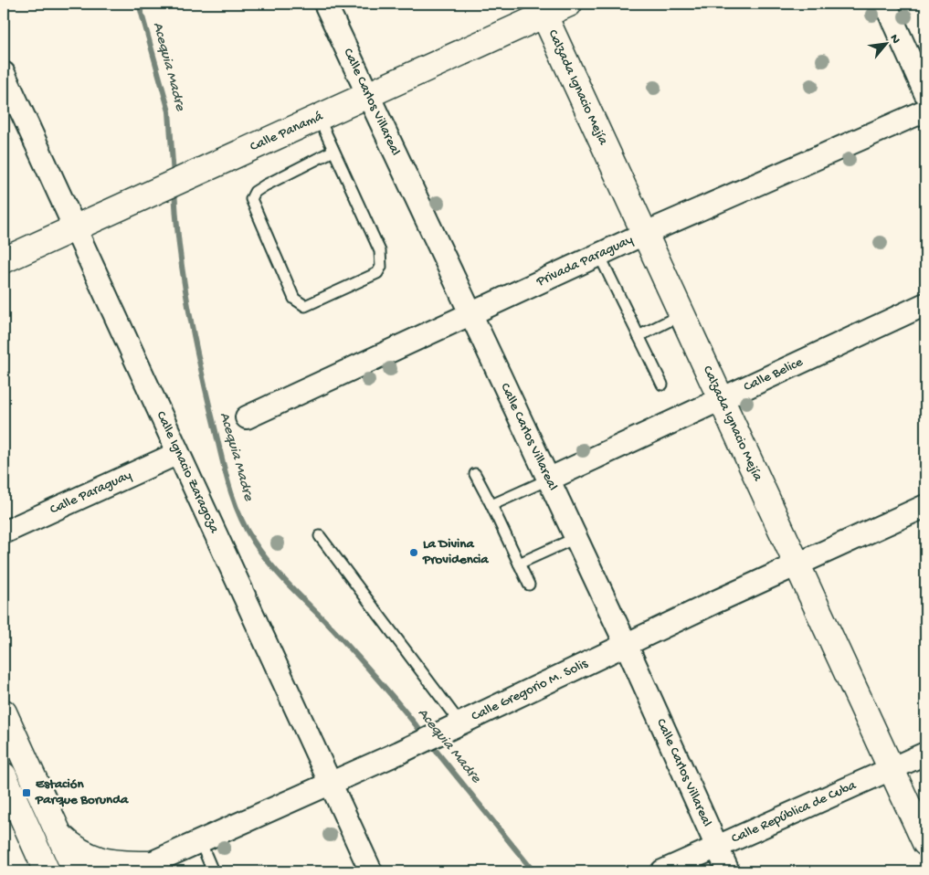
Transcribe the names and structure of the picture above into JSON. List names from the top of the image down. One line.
{"streets":{"main road":["Calzada Ignacio Mejía","Calle Panamá"],"street":["Calle Carlos Villareal","Privada Paraguay","Calle Belice","Calle Ignacio Zaragoza","Calle Paraguay","Calle Gregorio M. Solis","Calle República de Cuba"]},"crossings":[["Calzada Ignacio Mejía","Calle Panamá"],["Calzada Ignacio Mejía","Privada Paraguay"],["Calzada Ignacio Mejía","Calle Belice"],["Calzada Ignacio Mejía","Calle Gregorio M. Solis"],["Calzada Ignacio Mejía","Calle República de Cuba"],["Calle Carlos Villareal","Calle Panamá"],["Calle Carlos Villareal","Privada Paraguay"],["Calle Carlos Villareal","Calle Belice"],["Calle Carlos Villareal","Calle Gregorio M. Solis"],["Calle Carlos Villareal","Calle República de Cuba"],["Calle Panamá","Calle Ignacio Zaragoza"],["Calle Ignacio Zaragoza","Calle Paraguay"],["Calle Ignacio Zaragoza","Calle Gregorio M. Solis"]],"water":["Acequia Madre"],"places":{"other":["La Divina Providencia"],"transit":["Estación Parque Borunda"]},"north":"top right"}
